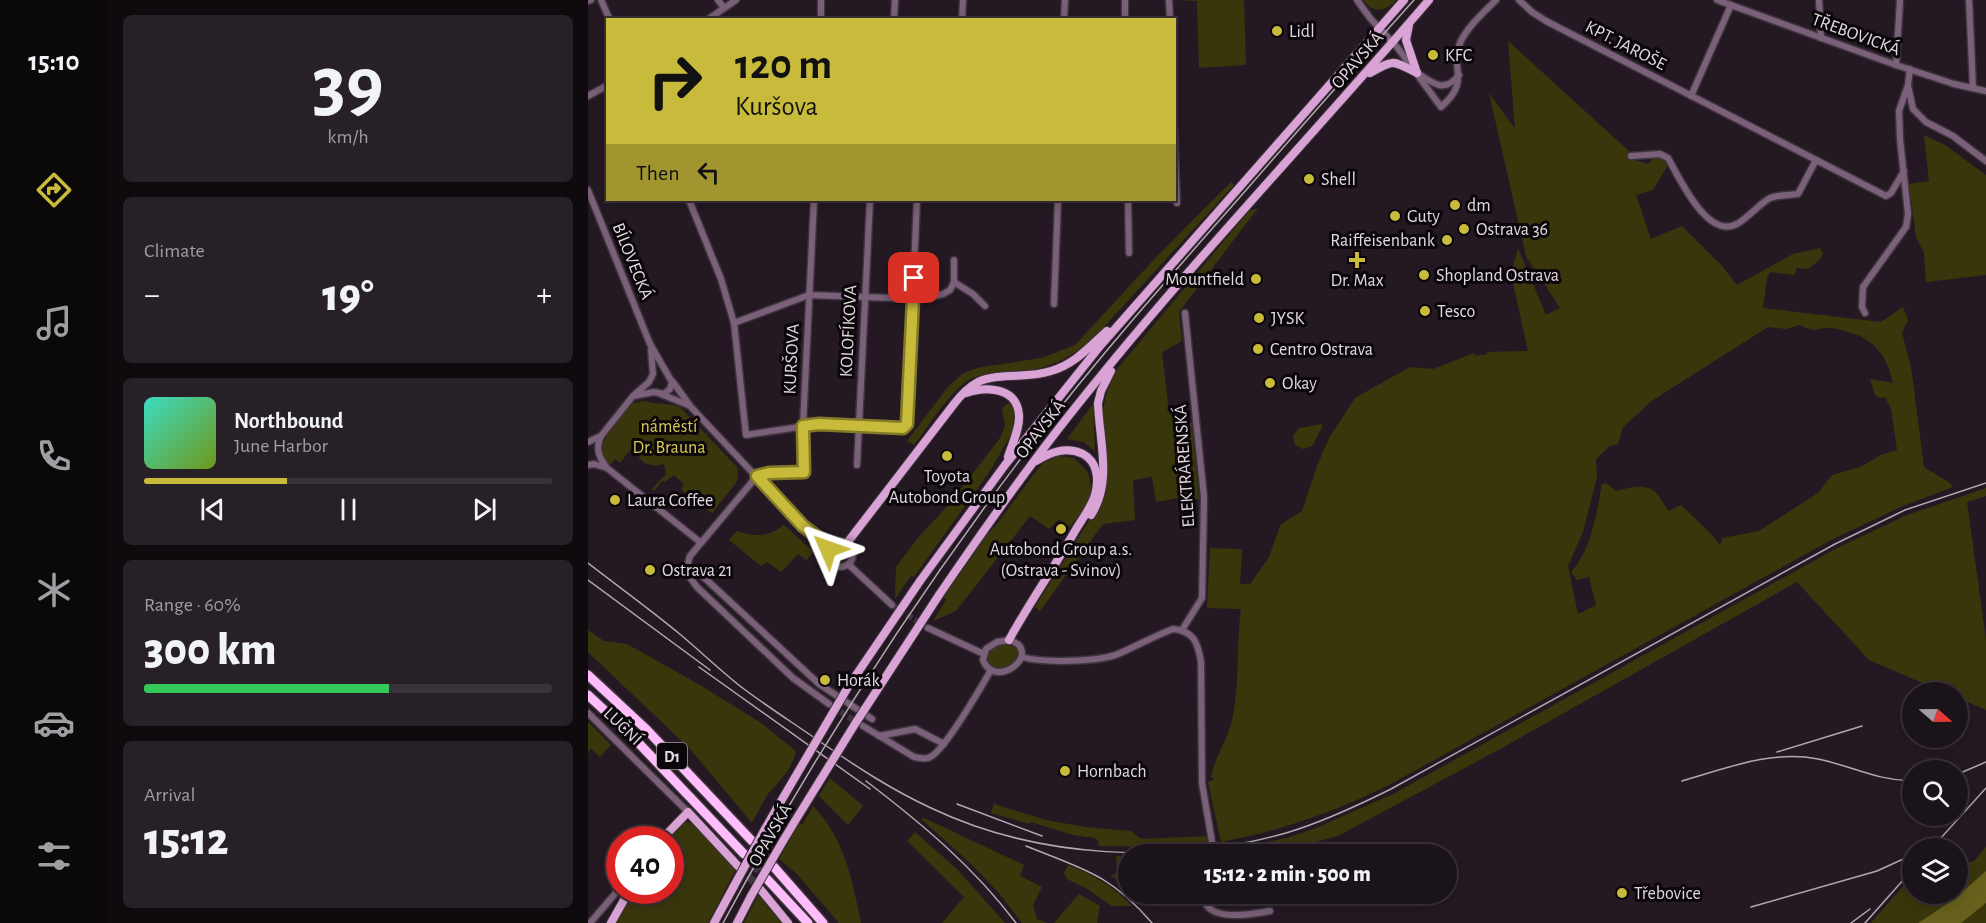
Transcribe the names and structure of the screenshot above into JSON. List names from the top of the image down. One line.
{"streets":{"highway":["D1"],"main road":["OPAVSKÁ"],"street":["TŘEBOVICKÁ","KPT. JAROŠE","BÍLOVECKÁ","KOLOFÍKOVA","KURŠOVA","ELEKTRÁRENSKÁ","LUČNÍ"]},"parks":["náměstí Dr. Brauna"],"places":{"other":["Lidl","KFC","Shell","dm","Guty","Ostrava 36","Raiffeisenbank","Shopland Ostrava","Mountfield","Tesco","JYSK","Centro Ostrava","Okay","Toyota Autobond Group","Laura Coffee","Autobond Group a.s. (Ostrava - Svinov)","Ostrava 21","Horák","Hornbach","Třebovice"],"health":["Dr. Max"]},"north":"right","page":{"tabs":"15:10","tile":[["39","km/h"],"Climate",["Range · 60%","300 km"],["Arrival","15:12"]],"turn":["120 m","Kuršova"],"then":"Then","heat":["−","19°","+"],"song":["Northbound","June Harbor"],"limit":"40","trip":"15:12 · 2 min · 500 m"}}
